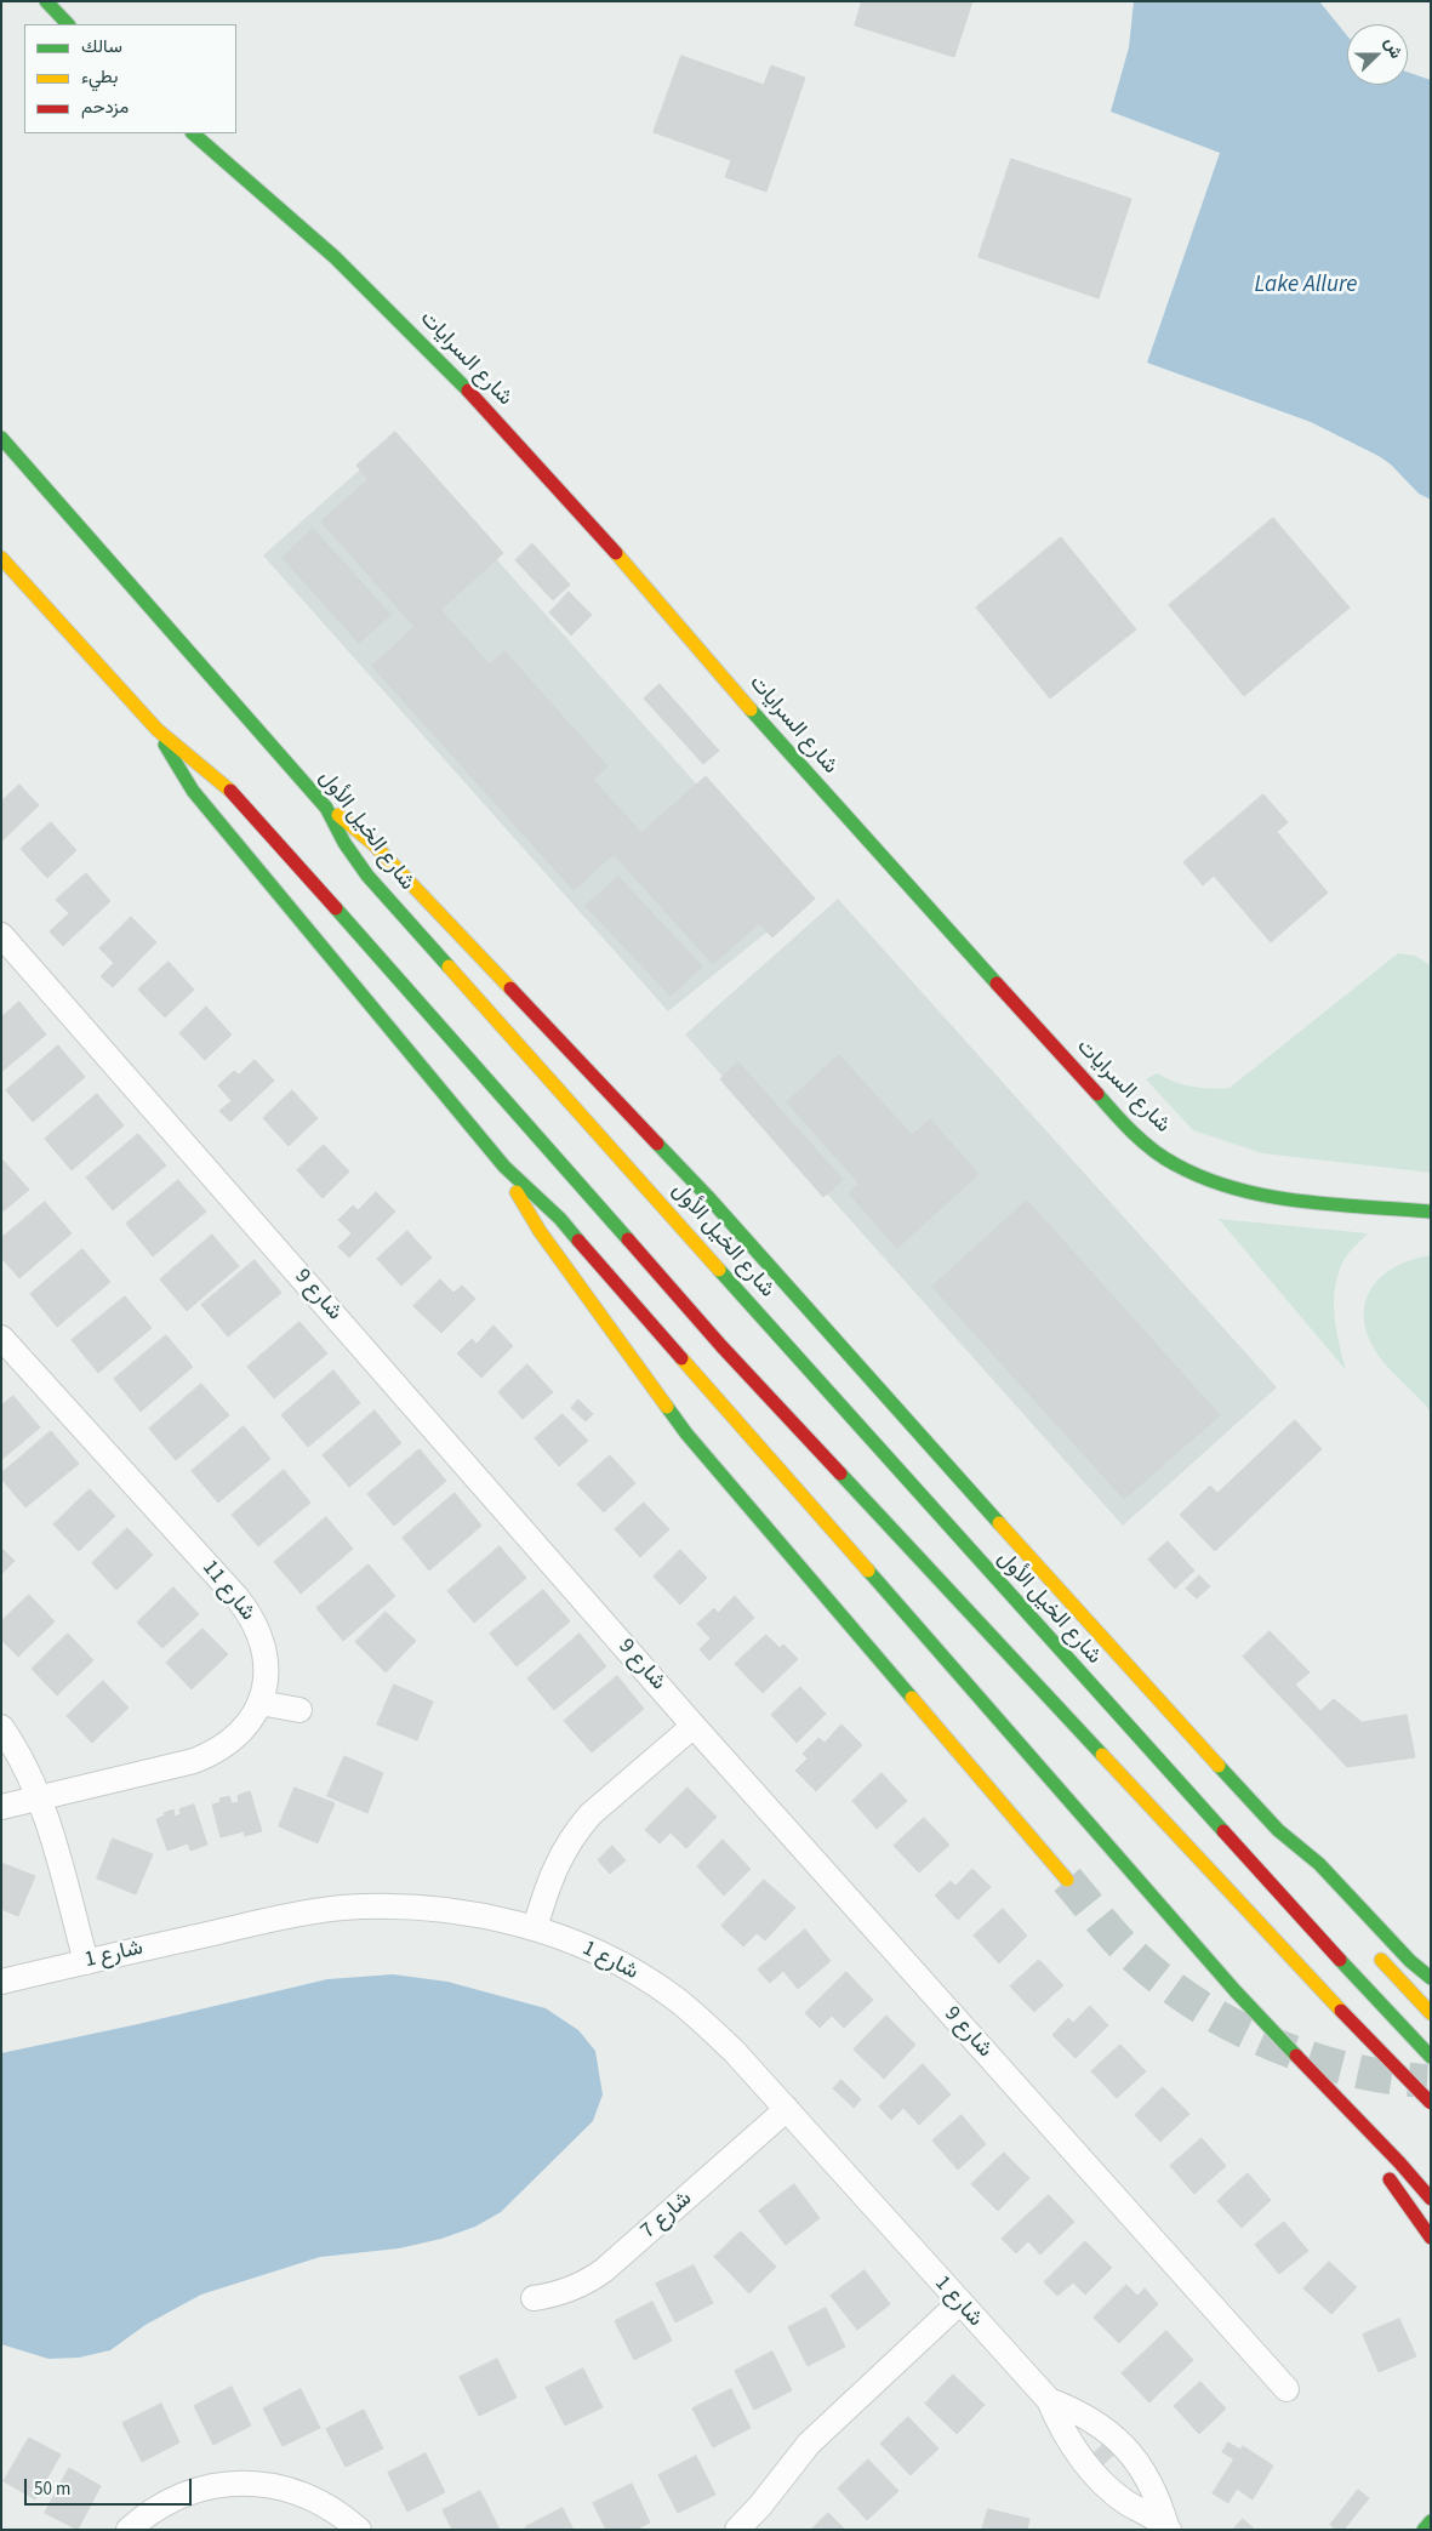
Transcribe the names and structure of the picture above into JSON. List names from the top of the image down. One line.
{"streets":{"main road":["شارع السرايات","شارع الخيل الأول"],"street":["شارع 9","شارع 11","شارع 1","شارع 7"]},"crossings":[["شارع 1","شارع 7"]],"water":["Lake Allure"],"legend":["سالك","بطيء","مزدحم"],"scale_bar":"50 m","north":"right"}
